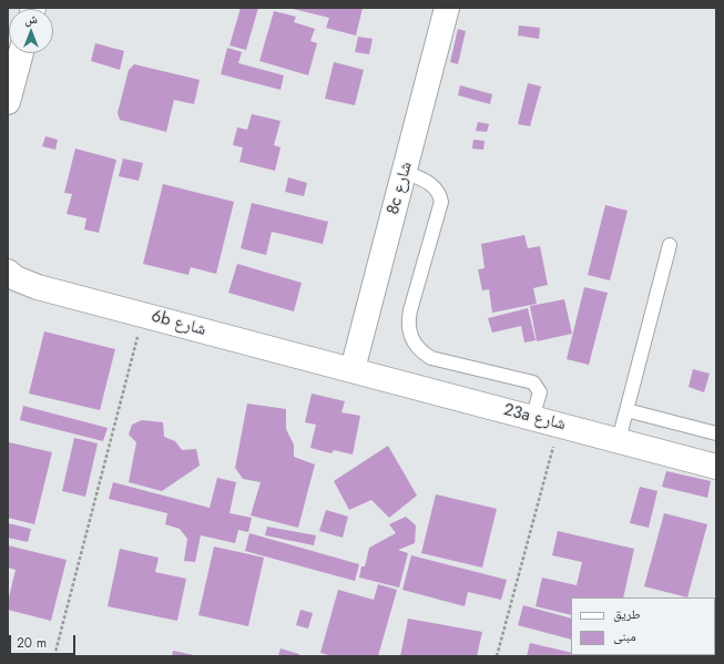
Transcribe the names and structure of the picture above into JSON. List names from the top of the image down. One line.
{"streets":{"street":["8c شارع","6b شارع","23a شارع"]},"crossings":[["8c شارع","6b شارع"],["8c شارع","23a شارع"],["6b شارع","23a شارع"]],"legend":["طريق","مبنى"],"scale_bar":"20 m","north":"top"}
